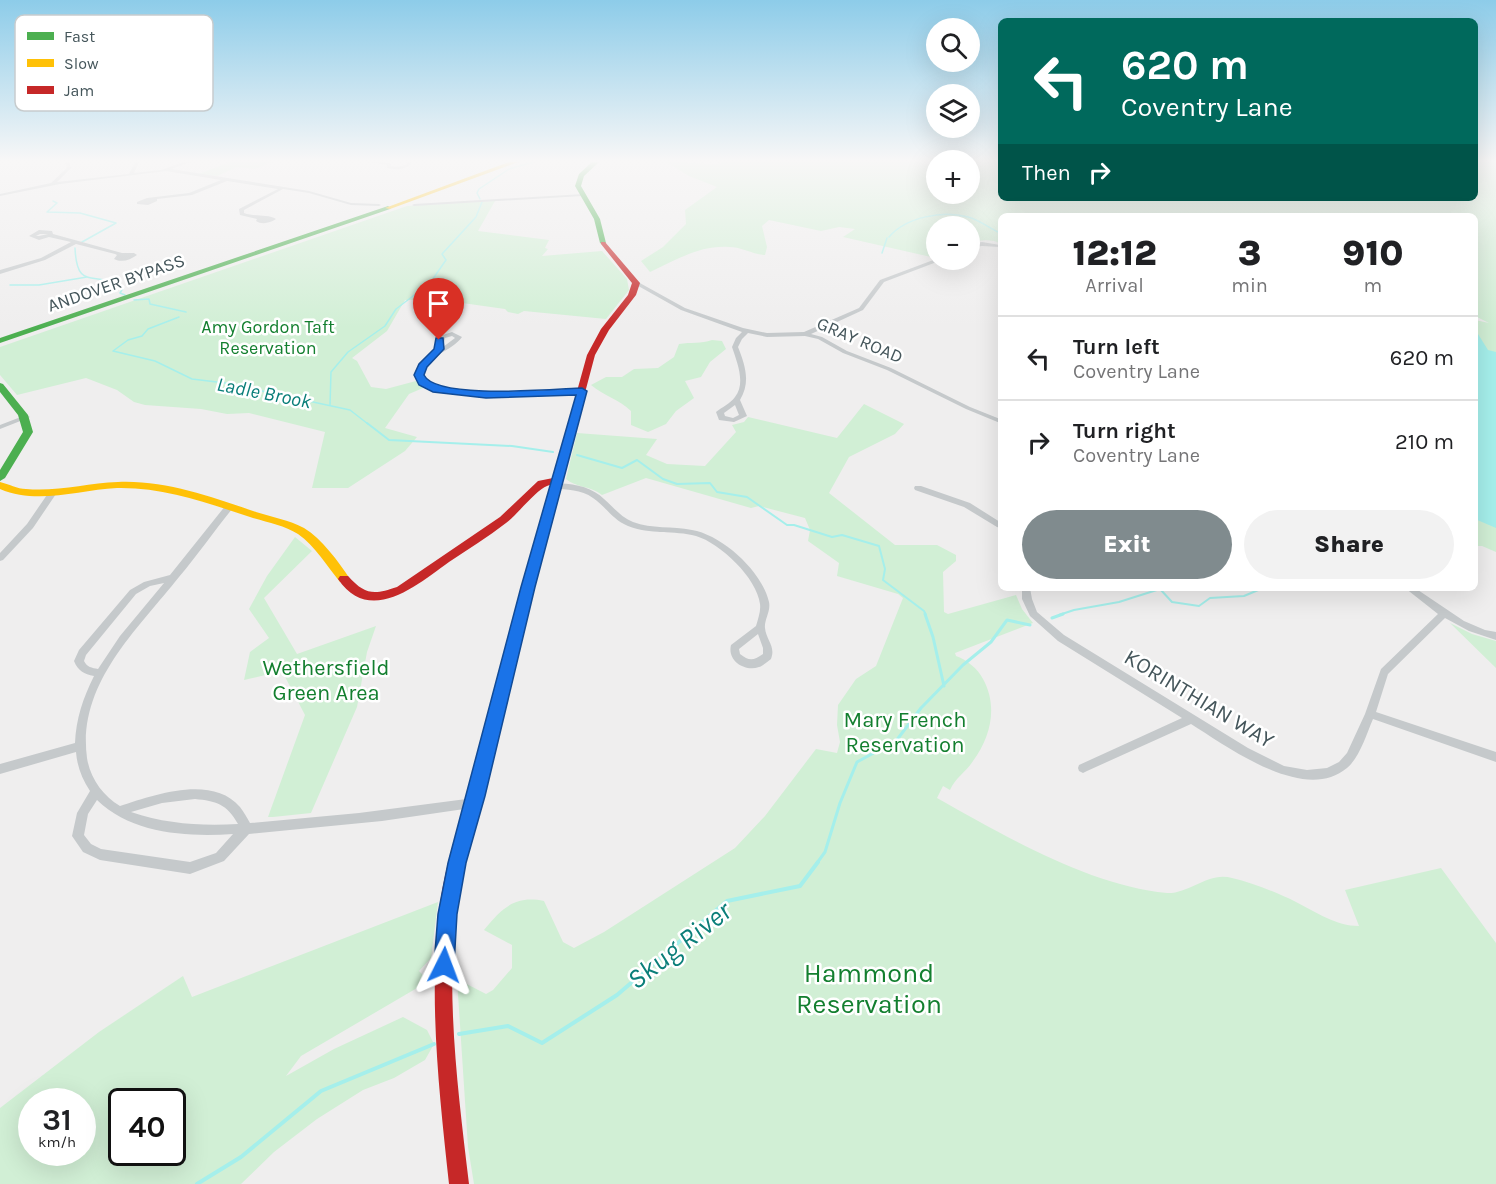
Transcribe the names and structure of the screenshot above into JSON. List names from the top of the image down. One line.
{"streets":{"street":["ANDOVER BYPASS","GRAY ROAD","KORINTHIAN WAY"]},"water":["Ladle Brook","Skug River"],"parks":["Amy Gordon Taft Reservation","Wethersfield Green Area","Mary French Reservation","Hammond Reservation"],"legend":["Fast","Slow","Jam"],"page":{"map_buttons":["+","−"],"turn":["620 m","Coventry Lane"],"then":"Then","eta":["12:12","Arrival","3","min","910","m"],"list":[{"name":"Turn left","note":"Coventry Lane","value":"620 m"},{"name":"Turn right","note":"Coventry Lane","value":"210 m"}],"buttons":["Exit","Share"],"speed":"31 km/h","limit":"40"}}
